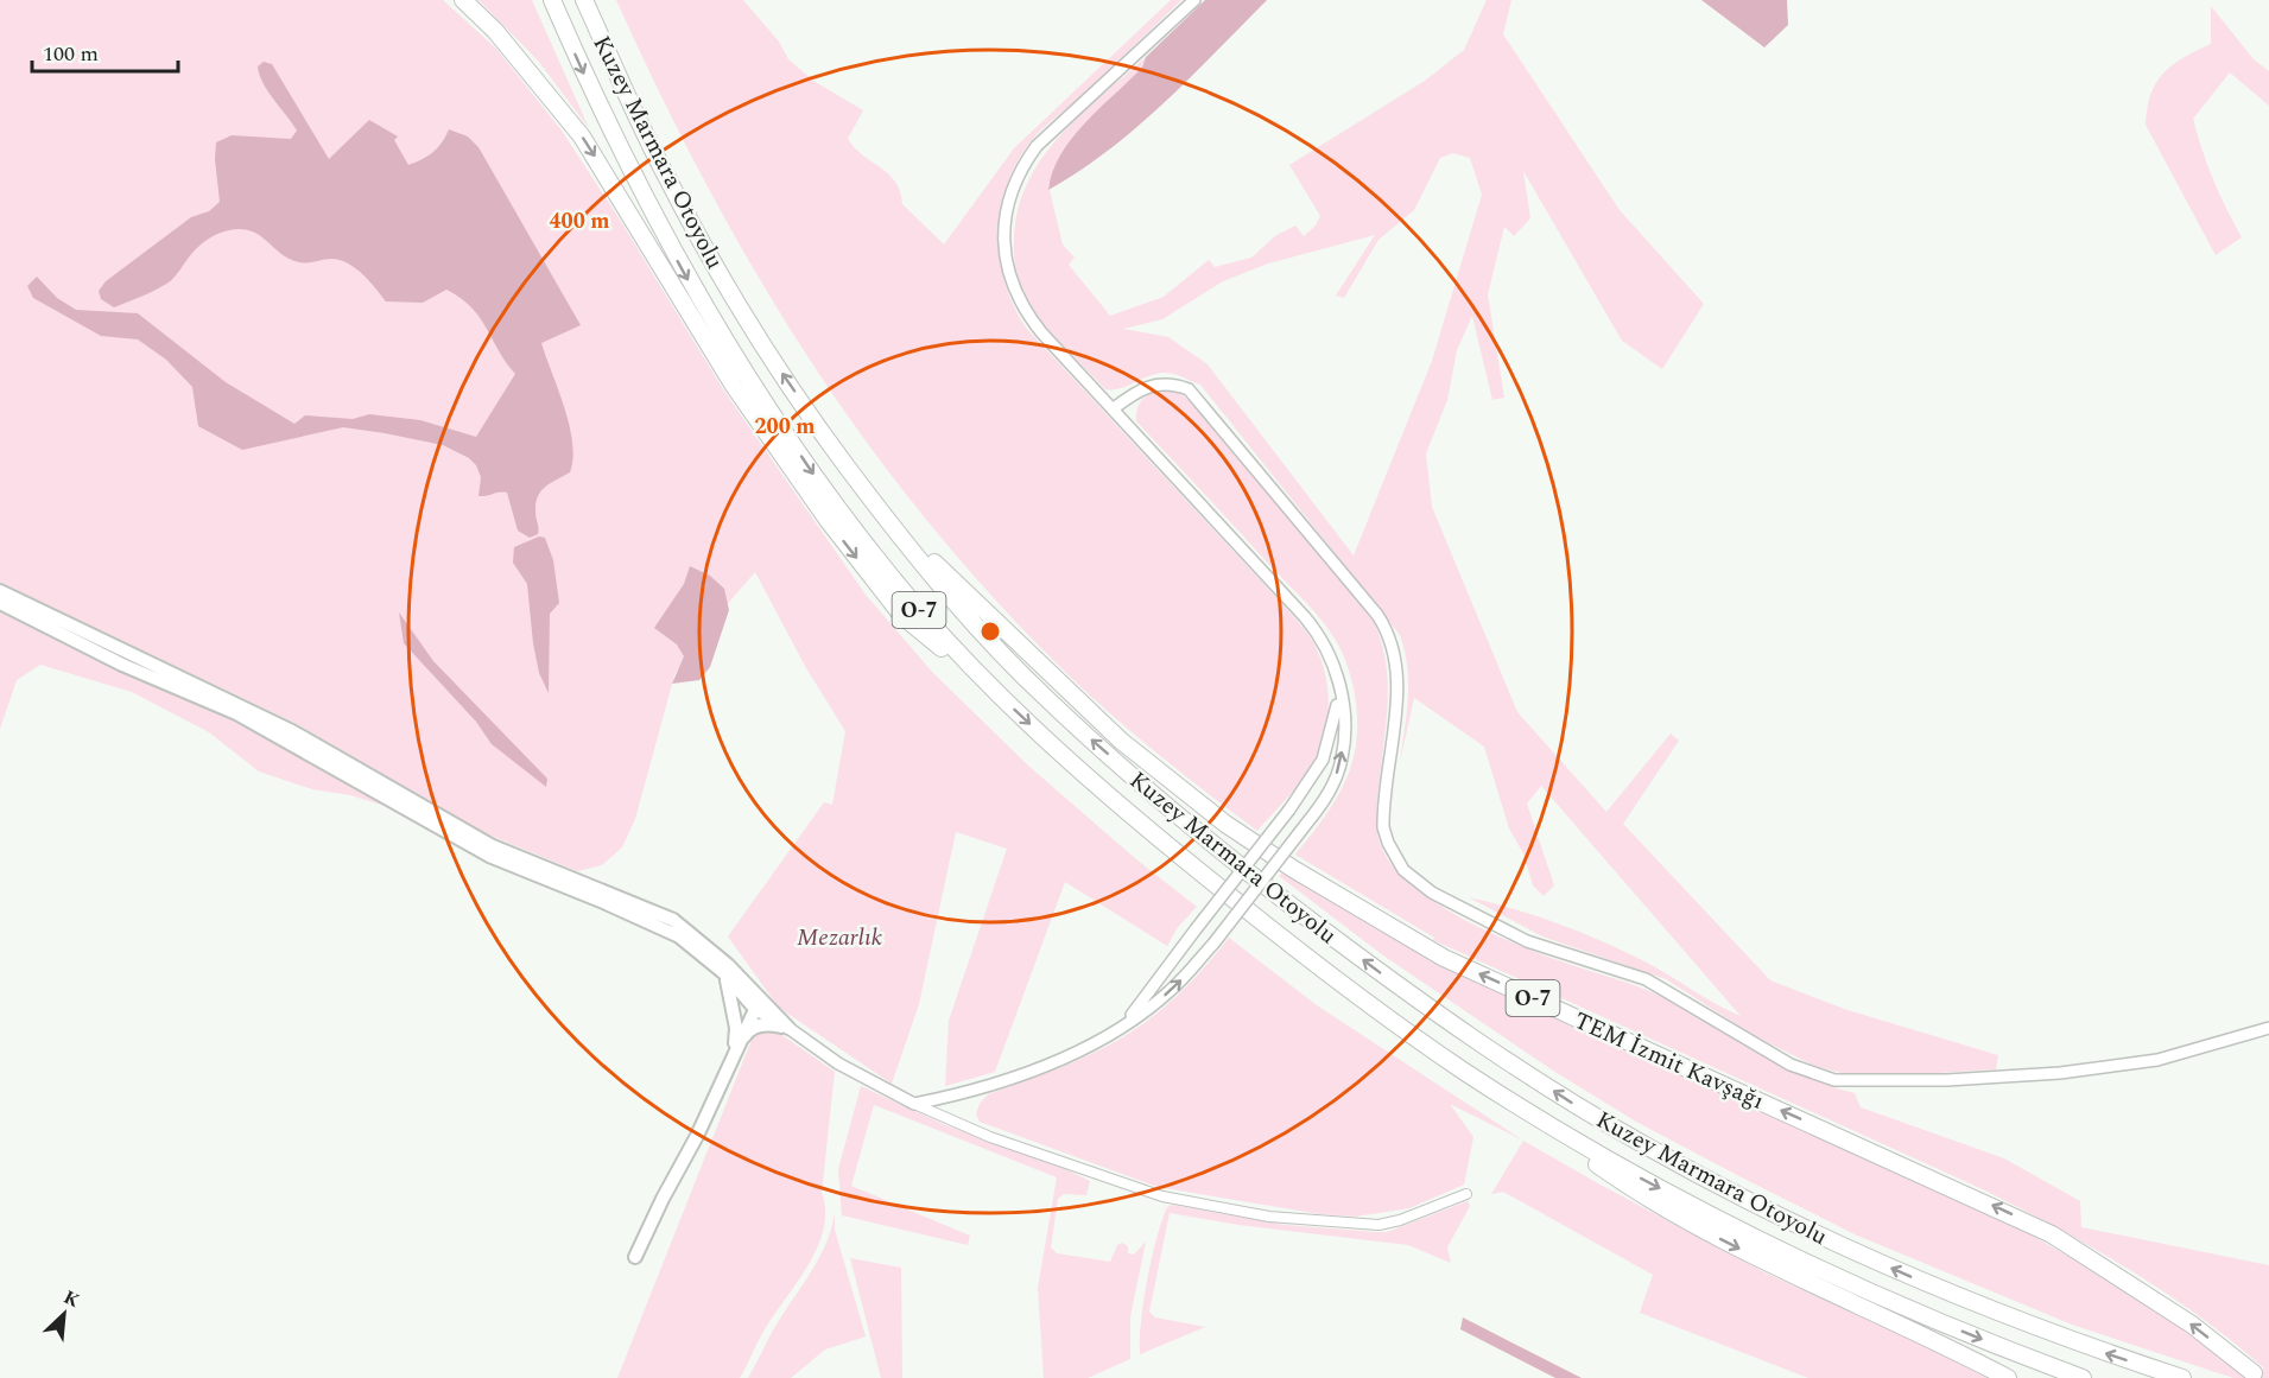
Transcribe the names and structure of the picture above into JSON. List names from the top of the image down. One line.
{"streets":{"highway":["Kuzey Marmara Otoyolu","O-7","TEM İzmit Kavşağı"]},"crossings":[["Kuzey Marmara Otoyolu","O-7"],["Kuzey Marmara Otoyolu","TEM İzmit Kavşağı"]],"parks":["Mezarlık"],"scale_bar":"100 m","north":"top right","rings":["400 m","200 m"]}
